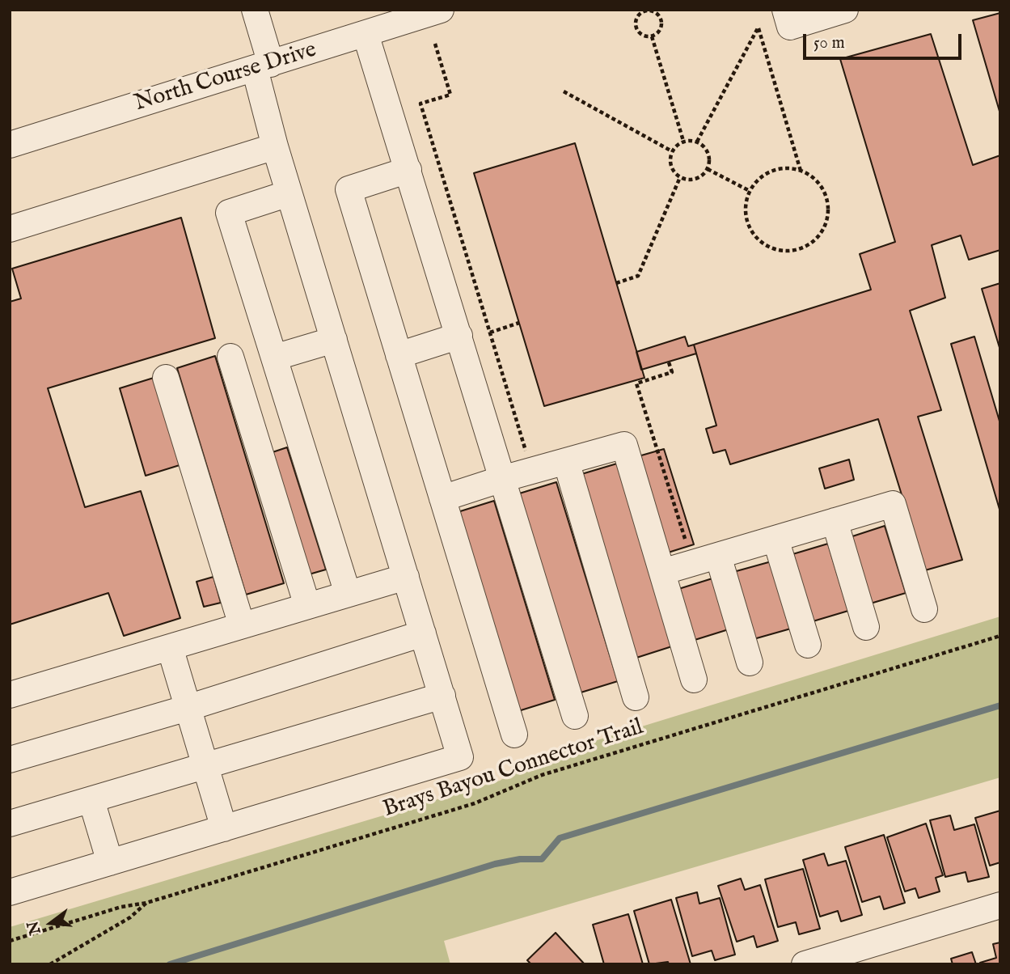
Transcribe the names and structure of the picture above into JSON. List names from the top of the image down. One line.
{"streets":{"street":["North Course Drive"],"path":["Brays Bayou Connector Trail"]},"scale_bar":"50 m","north":"left"}
